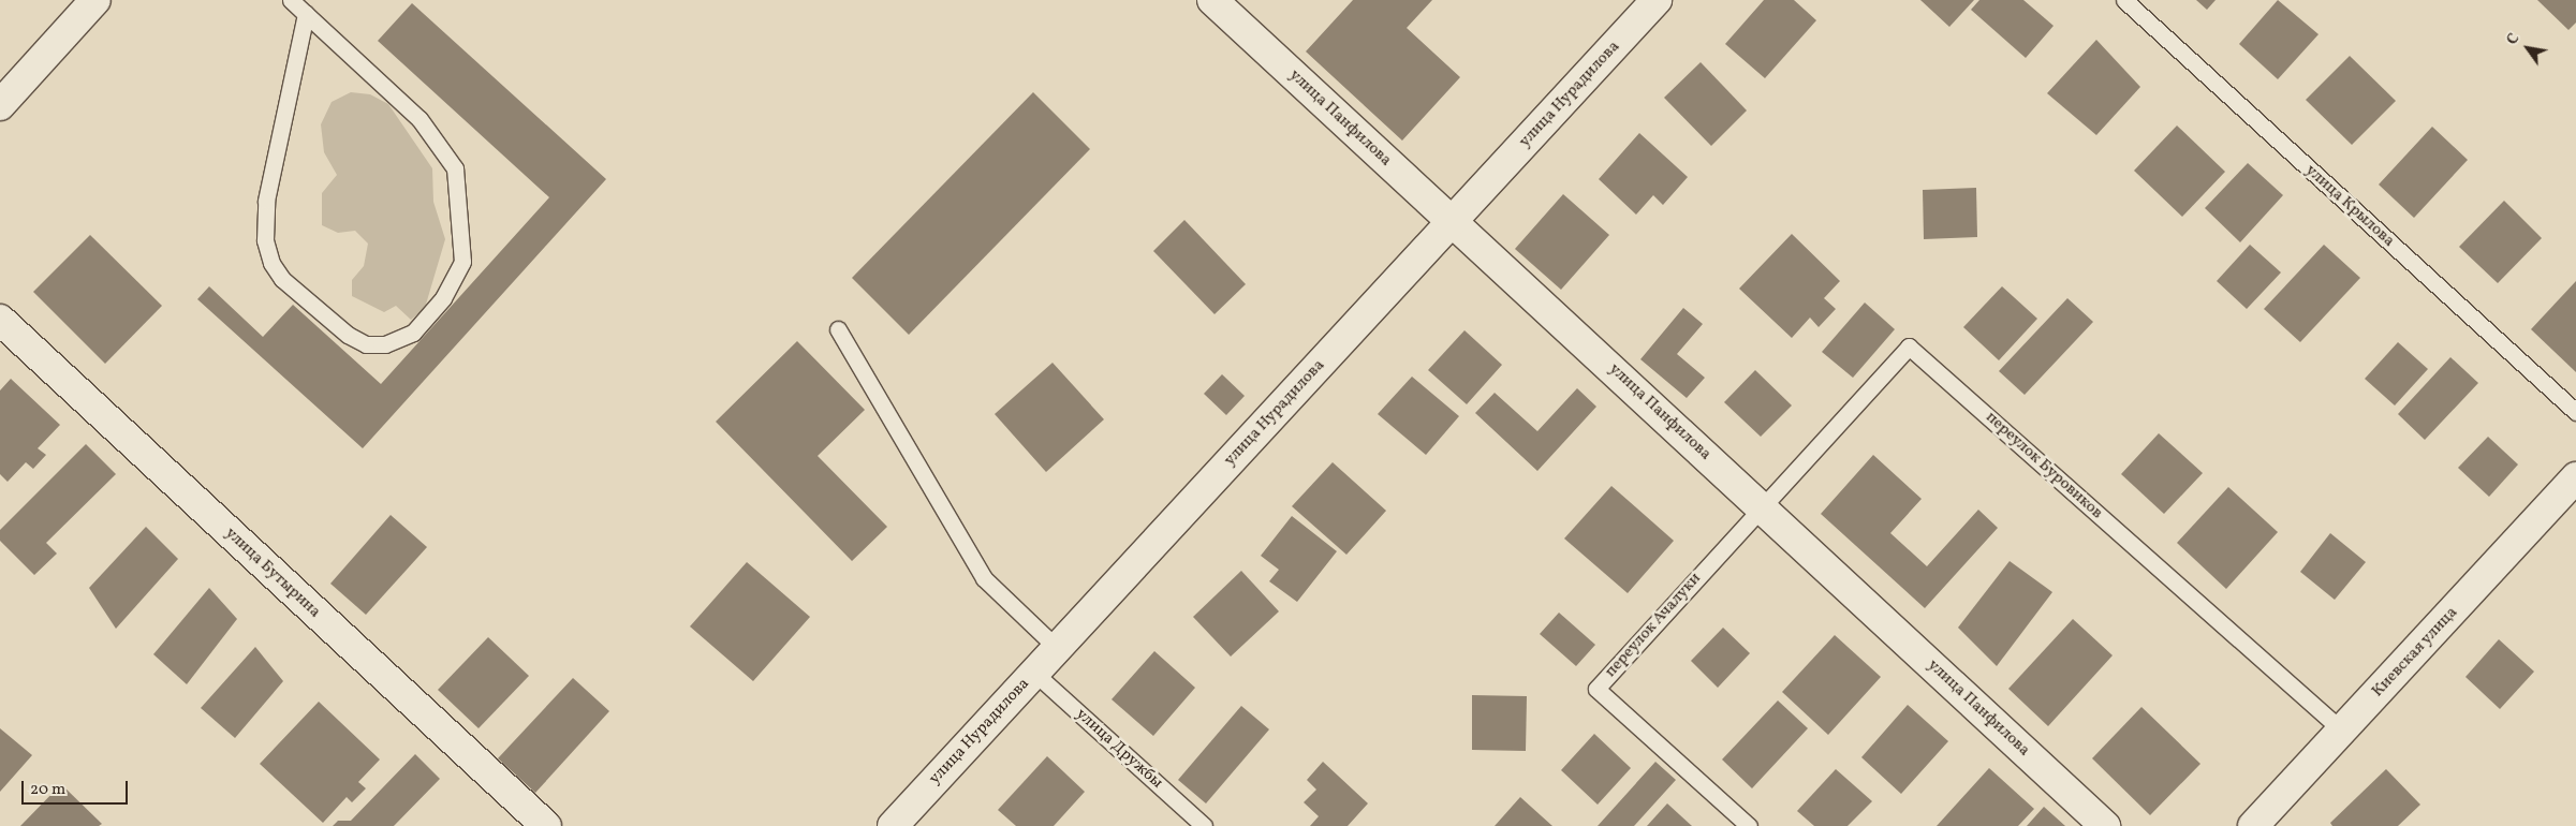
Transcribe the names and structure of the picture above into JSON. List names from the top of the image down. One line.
{"streets":{"street":["улица Нурадилова","улица Панфилова","улица Бутырина","Киевская улица"],"lane":["улица Крылова","переулок Буровиков","переулок Ачалуки","улица Дружбы"]},"crossings":[["улица Нурадилова","улица Панфилова"],["улица Нурадилова","улица Дружбы"],["улица Панфилова","переулок Буровиков"],["улица Панфилова","переулок Ачалуки"],["переулок Буровиков","переулок Ачалуки"],["переулок Буровиков","Киевская улица"]],"scale_bar":"20 m","north":"top left"}
